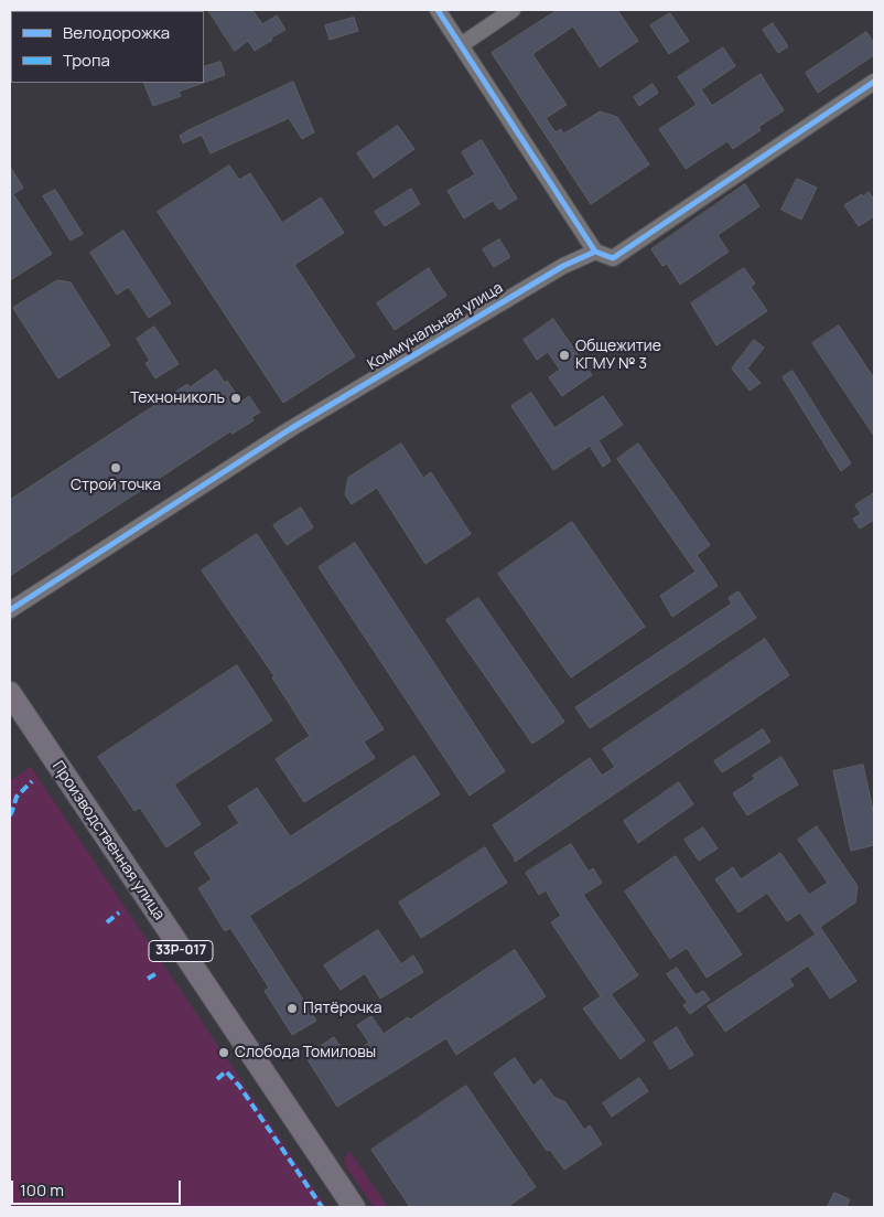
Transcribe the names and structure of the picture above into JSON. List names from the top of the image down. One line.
{"streets":{"highway":["Производственная улица","33Р-017"],"street":["Коммунальная улица"]},"places":["Общежитие КГМУ № 3","Технониколь","Строй точка","Пятёрочка","Слобода Томиловы"],"legend":["Велодорожка","Тропа"],"scale_bar":"100 m"}
